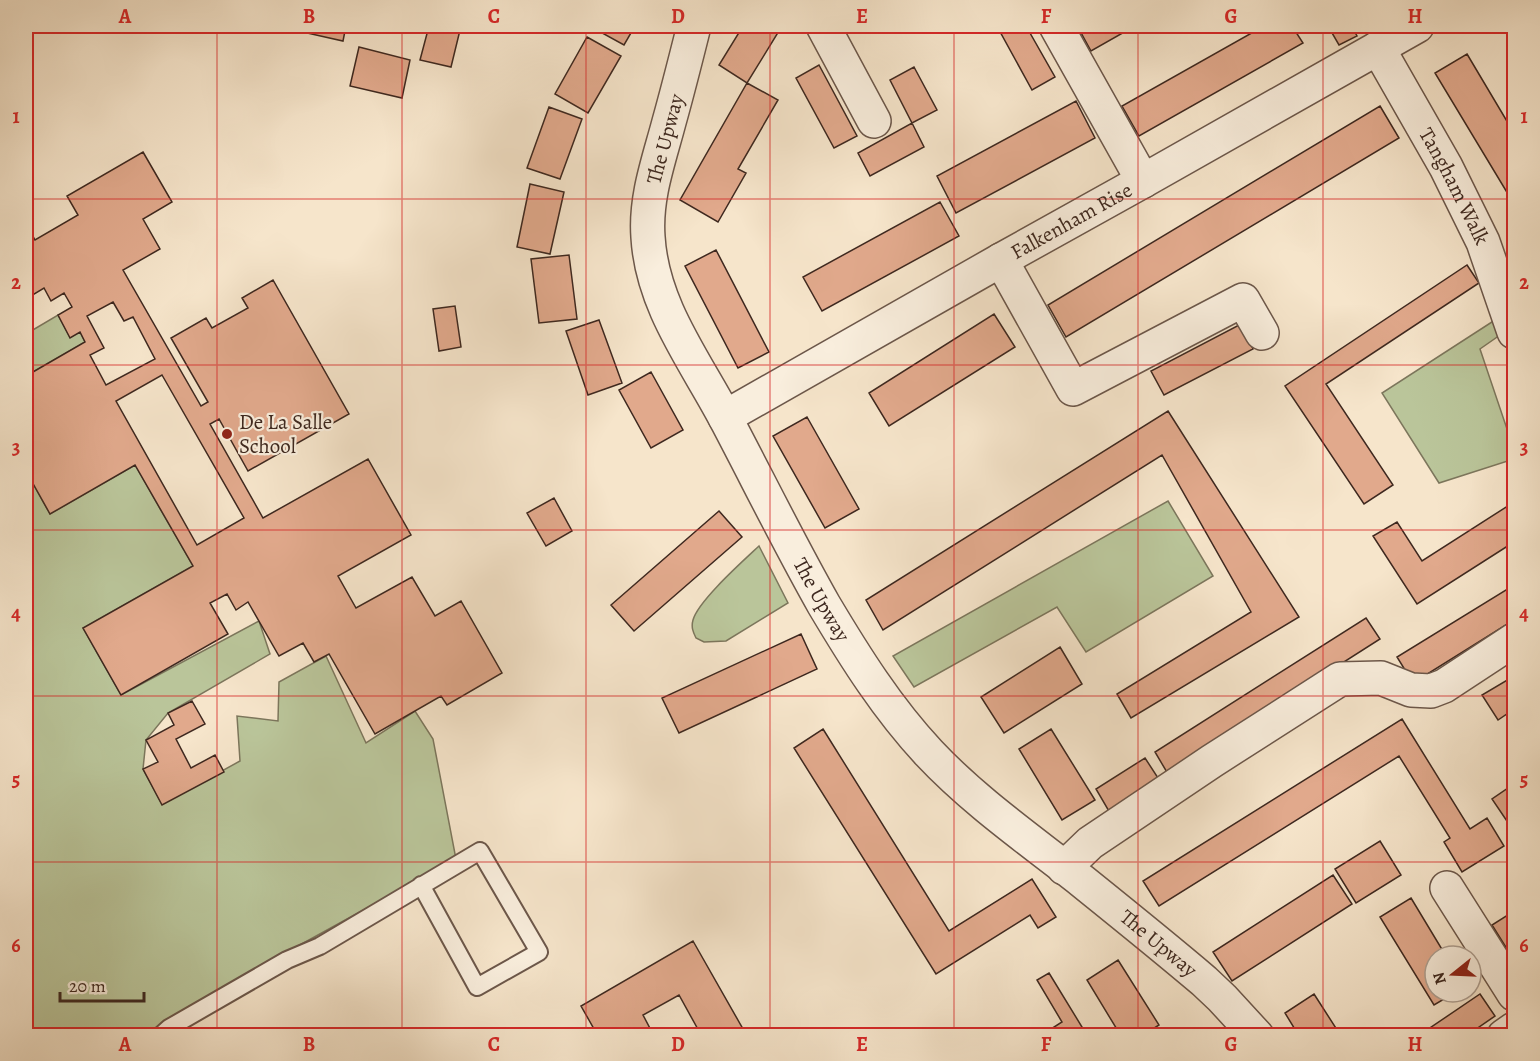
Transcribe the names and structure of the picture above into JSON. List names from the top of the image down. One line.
{"streets":{"street":["The Upway","Tangham Walk","Falkenham Rise"]},"crossings":[["The Upway","Falkenham Rise"],["Tangham Walk","Falkenham Rise"]],"places":["De La Salle School"],"scale_bar":"20 m","north":"left","grid":{"columns":["A","B","C","D","E","F","G","H"],"rows":["1","2","3","4","5","6"]}}
